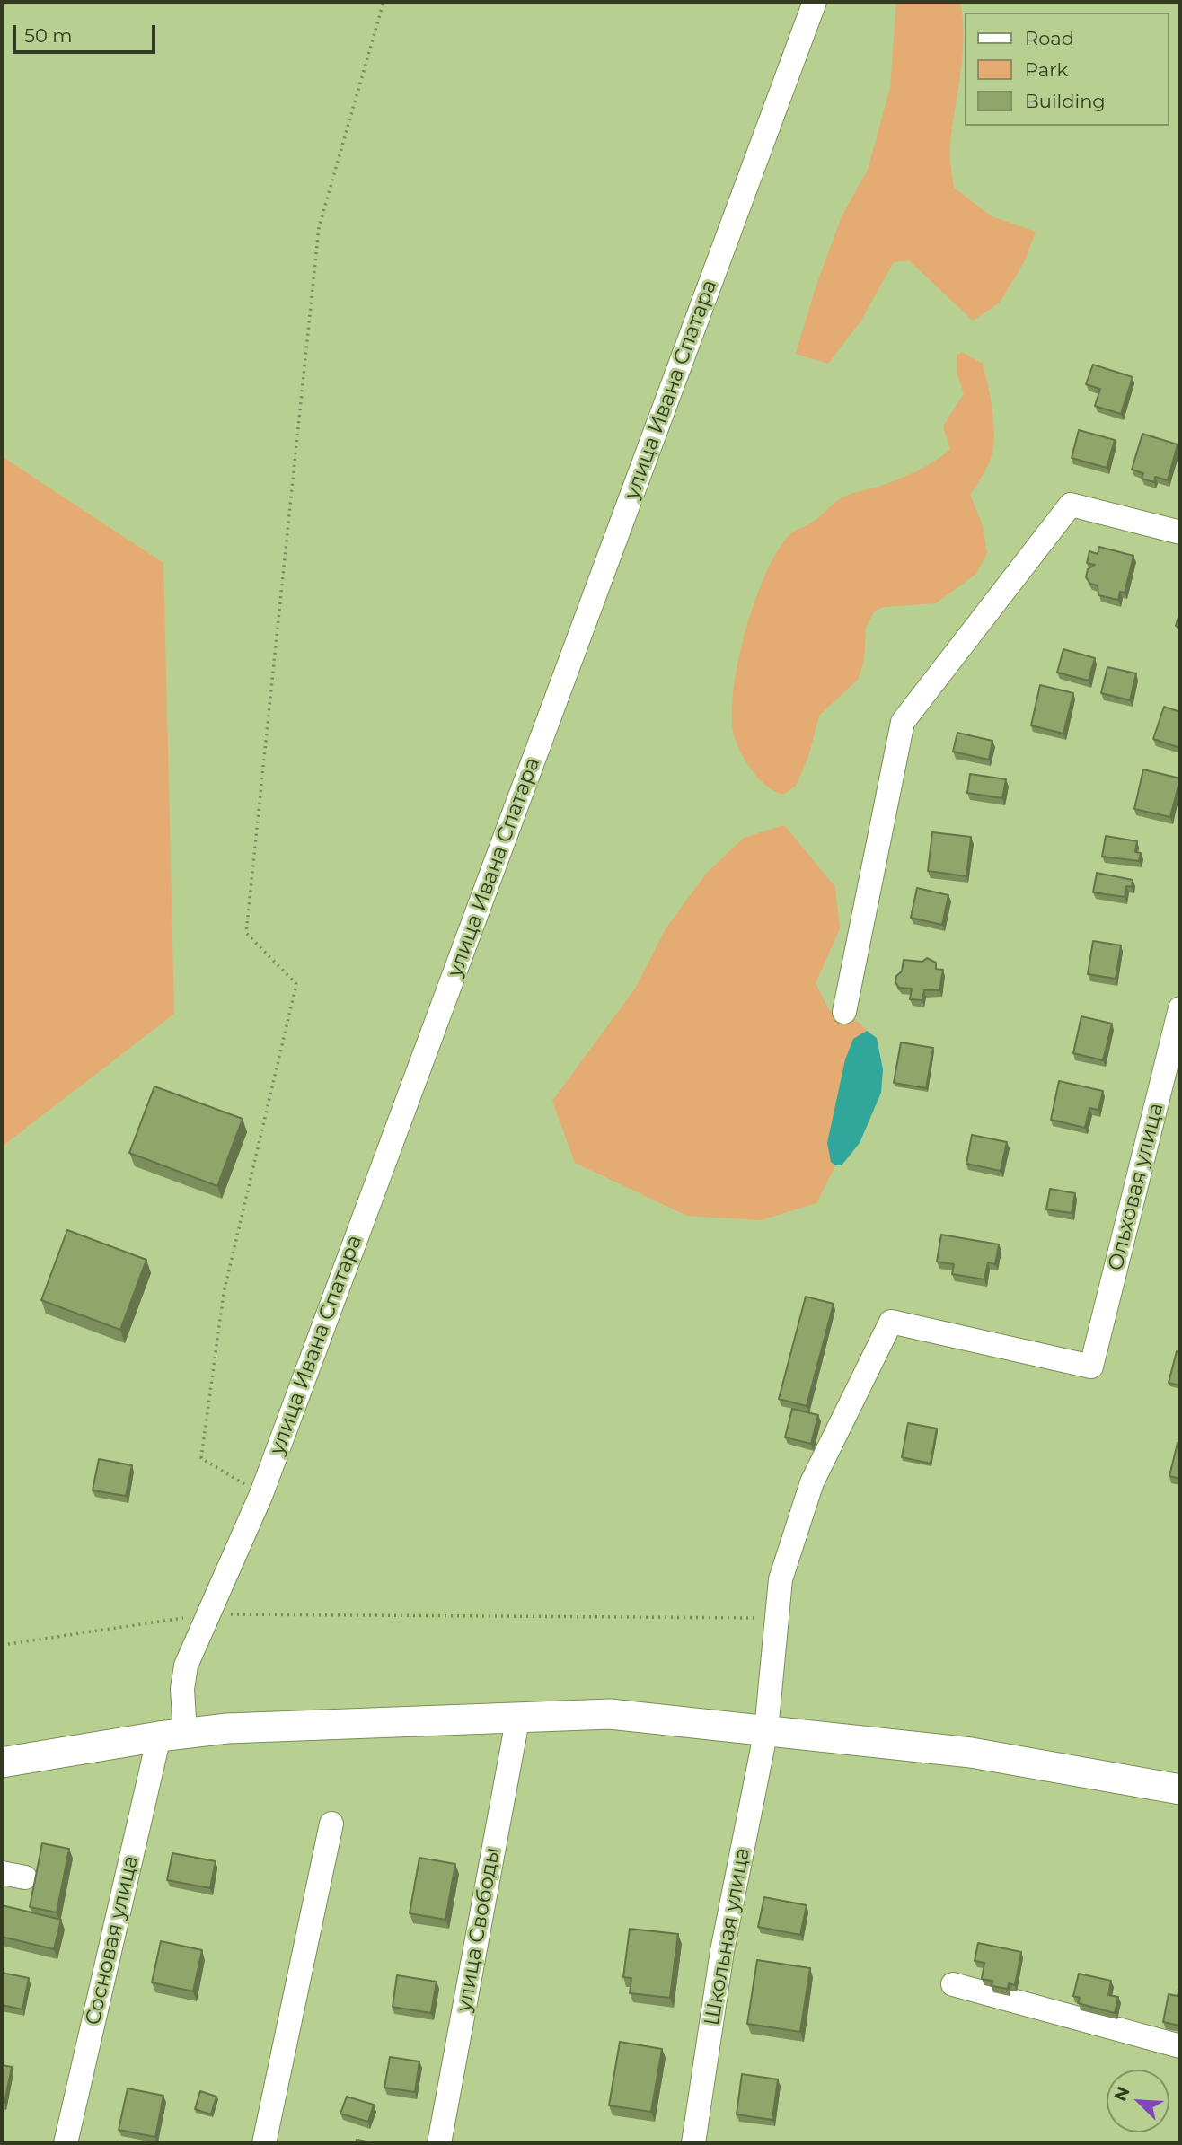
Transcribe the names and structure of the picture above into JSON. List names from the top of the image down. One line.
{"streets":{"street":["улица Ивана Спатара","Ольховая улица","улица Свободы","Школьная улица","Сосновая улица"]},"crossings":[["улица Ивана Спатара","Сосновая улица"],["Ольховая улица","Школьная улица"]],"legend":["Road","Park","Building"],"scale_bar":"50 m","north":"top left"}
